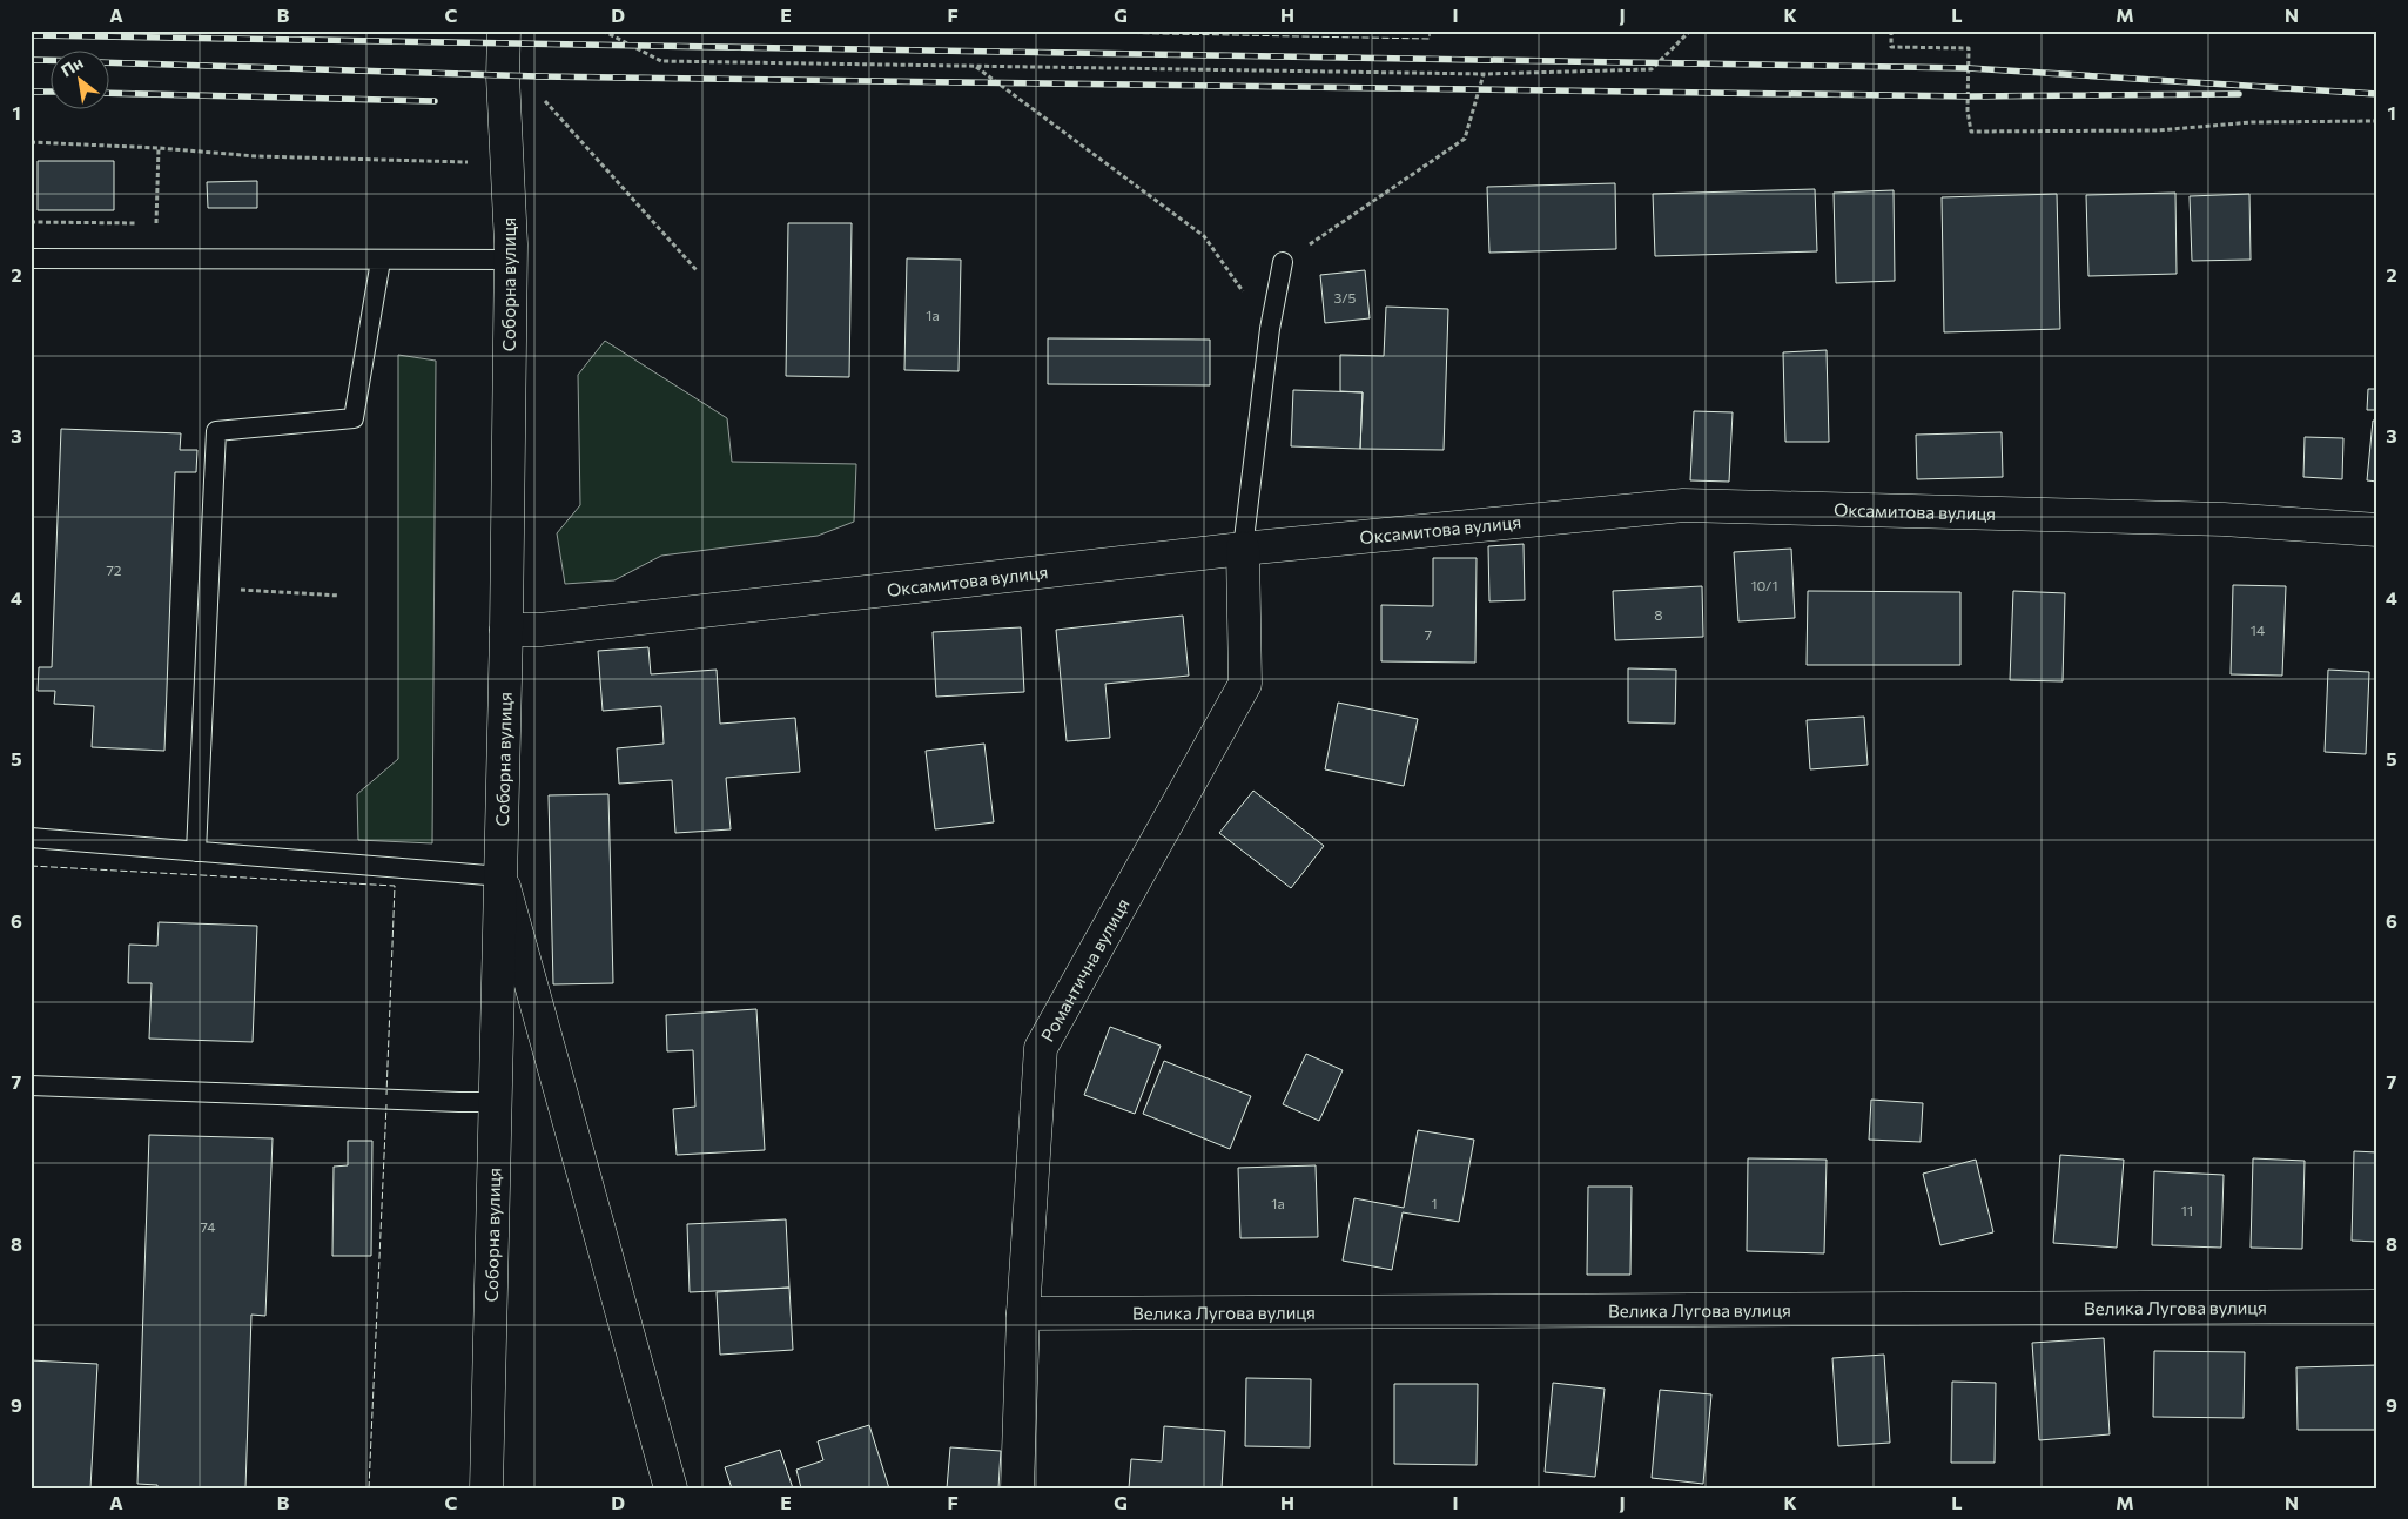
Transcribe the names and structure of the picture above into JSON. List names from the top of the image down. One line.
{"streets":{"street":["Соборна вулиця","Оксамитова вулиця","Романтична вулиця","Велика Лугова вулиця"]},"crossings":[["Соборна вулиця","Оксамитова вулиця"],["Оксамитова вулиця","Романтична вулиця"],["Романтична вулиця","Велика Лугова вулиця"]],"house_numbers":["3/5","1а","72","10/1","8","14","7","1а","1","11","74"],"north":"top left","grid":{"columns":["A","B","C","D","E","F","G","H","I","J","K","L","M","N"],"rows":["1","2","3","4","5","6","7","8","9"]}}
